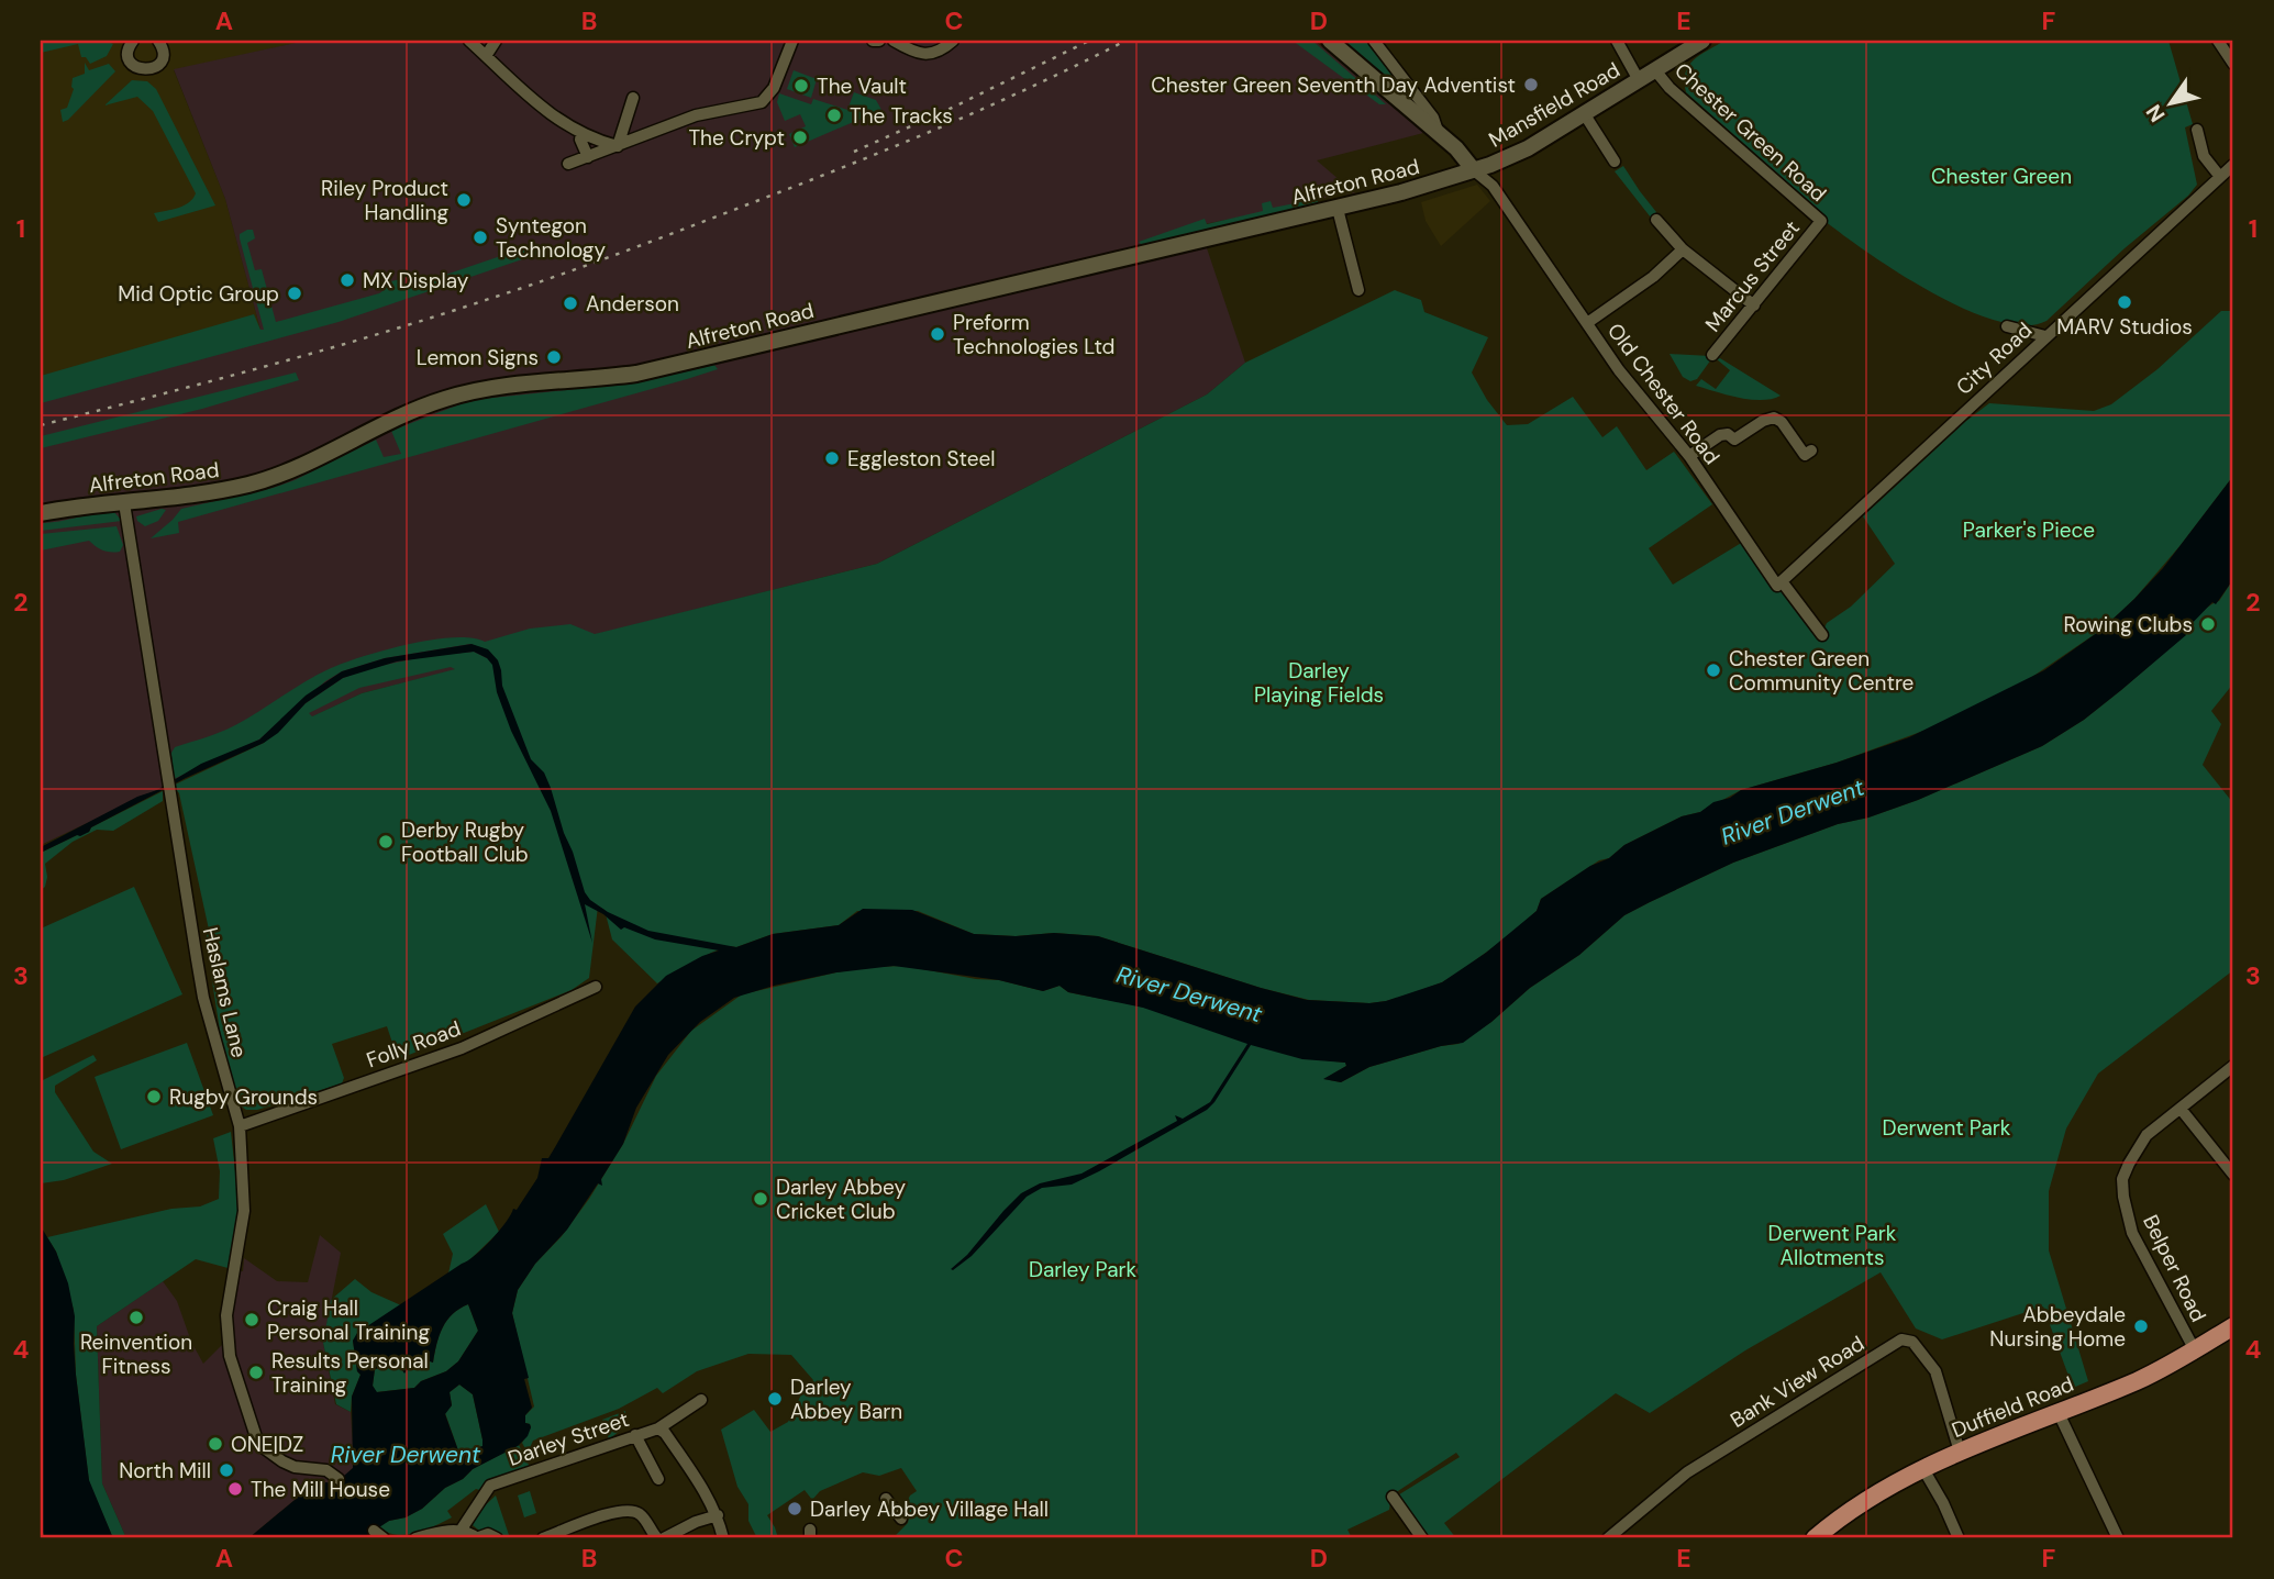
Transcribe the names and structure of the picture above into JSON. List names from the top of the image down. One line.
{"streets":{"main road":["Duffield Road"],"street":["Mansfield Road","Chester Green Road","Alfreton Road","Marcus Street","City Road","Old Chester Road","Haslams Lane","Folly Road","Belper Road","Bank View Road","Darley Street"]},"crossings":[["Mansfield Road","Chester Green Road"],["Mansfield Road","Alfreton Road"],["Mansfield Road","Old Chester Road"],["Chester Green Road","Marcus Street"],["Alfreton Road","Old Chester Road"],["Alfreton Road","Haslams Lane"],["City Road","Old Chester Road"],["Haslams Lane","Folly Road"],["Belper Road","Duffield Road"],["Bank View Road","Duffield Road"]],"water":["River Derwent"],"parks":["Chester Green","Parker's Piece","Darley Playing Fields","Derwent Park","Derwent Park Allotments","Darley Park"],"places":["Chester Green Seventh Day Adventist","The Vault","The Tracks","The Crypt","Riley Product Handling","Syntegon Technology","MX Display","Mid Optic Group","MARV Studios","Anderson","Preform Technologies Ltd","Lemon Signs","Eggleston Steel","Rowing Clubs","Chester Green Community Centre","Derby Rugby Football Club","Rugby Grounds","Darley Abbey Cricket Club","Reinvention Fitness","Craig Hall Personal Training","Abbeydale Nursing Home","Results Personal Training","Darley Abbey Barn","ONE|DZ","North Mill","The Mill House","Darley Abbey Village Hall"],"north":"bottom left","grid":{"columns":["A","B","C","D","E","F"],"rows":["1","2","3","4"]}}
